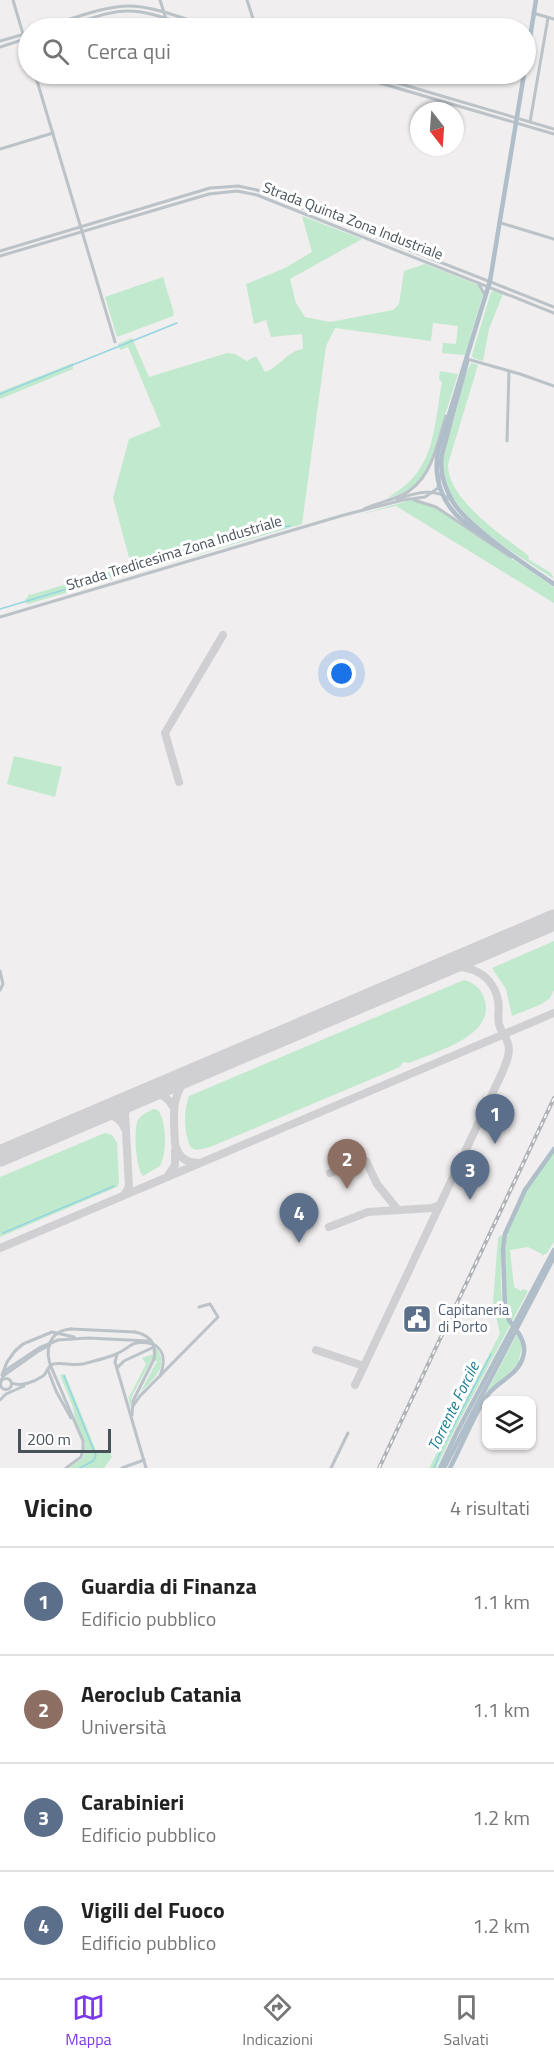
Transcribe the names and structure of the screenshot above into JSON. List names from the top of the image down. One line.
{"streets":{"street":["Strada Quinta Zona Industriale","Strada Tredicesima Zona Industriale"]},"water":["Torrente Forcile"],"places":{"public building":["Capitaneria di Porto"]},"scale_bar":"200 m","north":"bottom","page":{"search":"Cerca qui","pins":["1","2","3","4"],"scale":"200 m","heading":["Vicino","4 risultati"],"list":[{"mark":"1","name":"Guardia di Finanza","note":"Edificio pubblico","value":"1.1 km"},{"mark":"2","name":"Aeroclub Catania","note":"Università","value":"1.1 km"},{"mark":"3","name":"Carabinieri","note":"Edificio pubblico","value":"1.2 km"},{"mark":"4","name":"Vigili del Fuoco","note":"Edificio pubblico","value":"1.2 km"}],"nav":["Mappa","Indicazioni","Salvati"]}}
